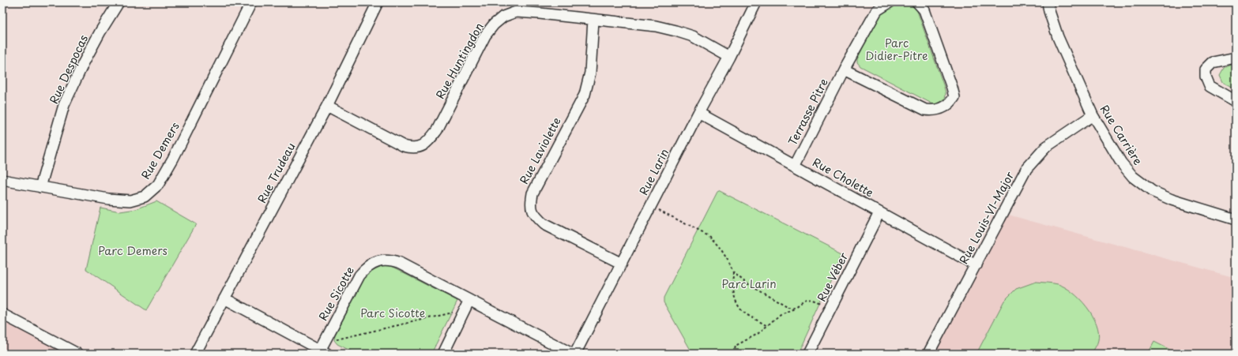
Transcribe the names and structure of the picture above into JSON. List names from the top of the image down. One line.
{"streets":{"street":["Rue Huntingdon","Rue Despocas","Terrasse Pitre","Rue Carrière","Rue Demers","Rue Laviolette","Rue Larin","Rue Trudeau","Rue Cholette","Rue Louis-VI-Major","Rue Véber","Rue Sicotte"]},"crossings":[["Rue Huntingdon","Rue Laviolette"],["Rue Huntingdon","Rue Larin"],["Rue Huntingdon","Rue Trudeau"],["Rue Despocas","Rue Demers"],["Terrasse Pitre","Rue Cholette"],["Rue Carrière","Rue Louis-VI-Major"],["Rue Laviolette","Rue Larin"],["Rue Larin","Rue Cholette"],["Rue Trudeau","Rue Sicotte"],["Rue Cholette","Rue Louis-VI-Major"],["Rue Cholette","Rue Véber"]],"parks":["Parc Didier-Pitre","Parc Demers","Parc Larin","Parc Sicotte"]}
